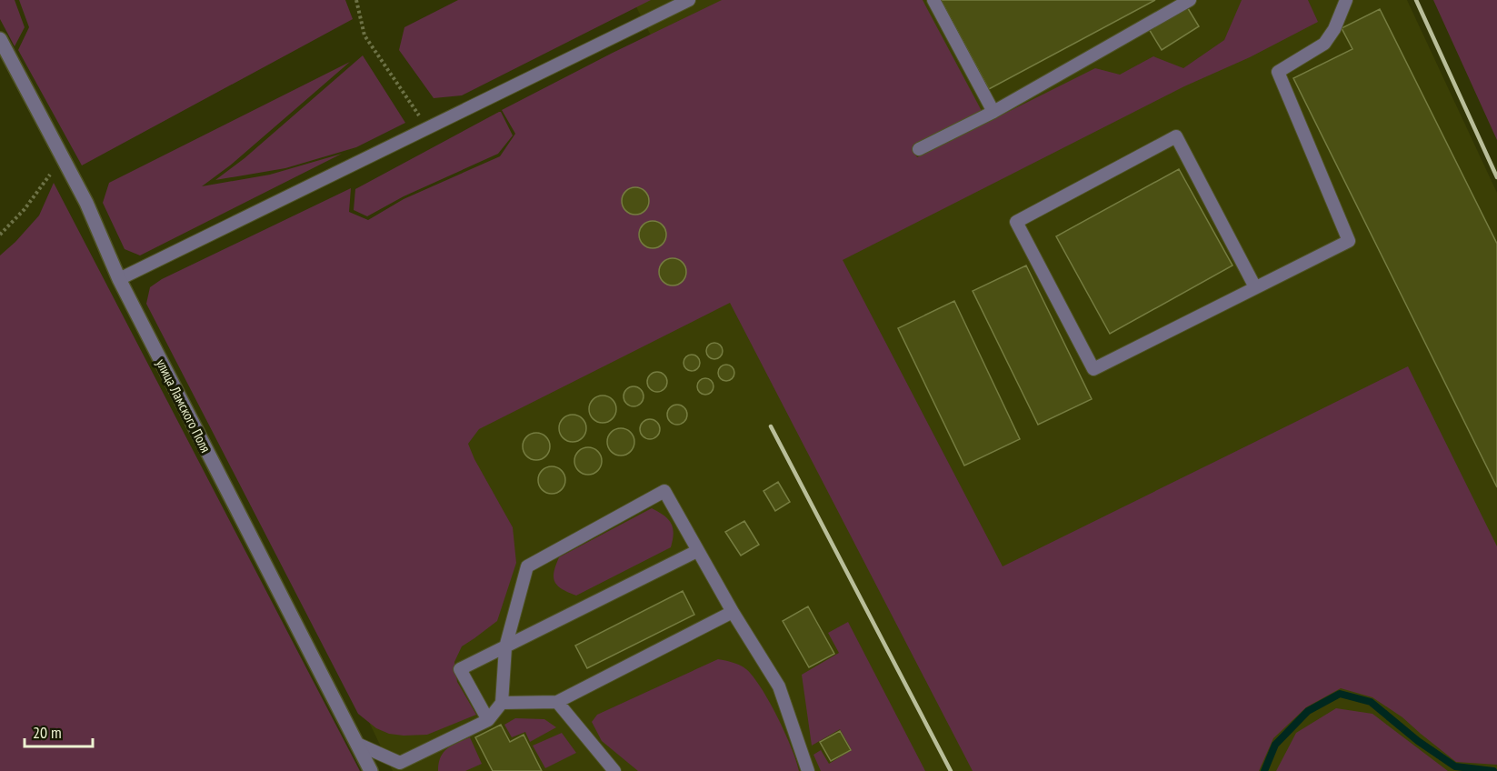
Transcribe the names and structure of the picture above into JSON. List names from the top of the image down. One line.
{"streets":{"street":["улица Ламского Поля"]},"scale_bar":"20 m"}
